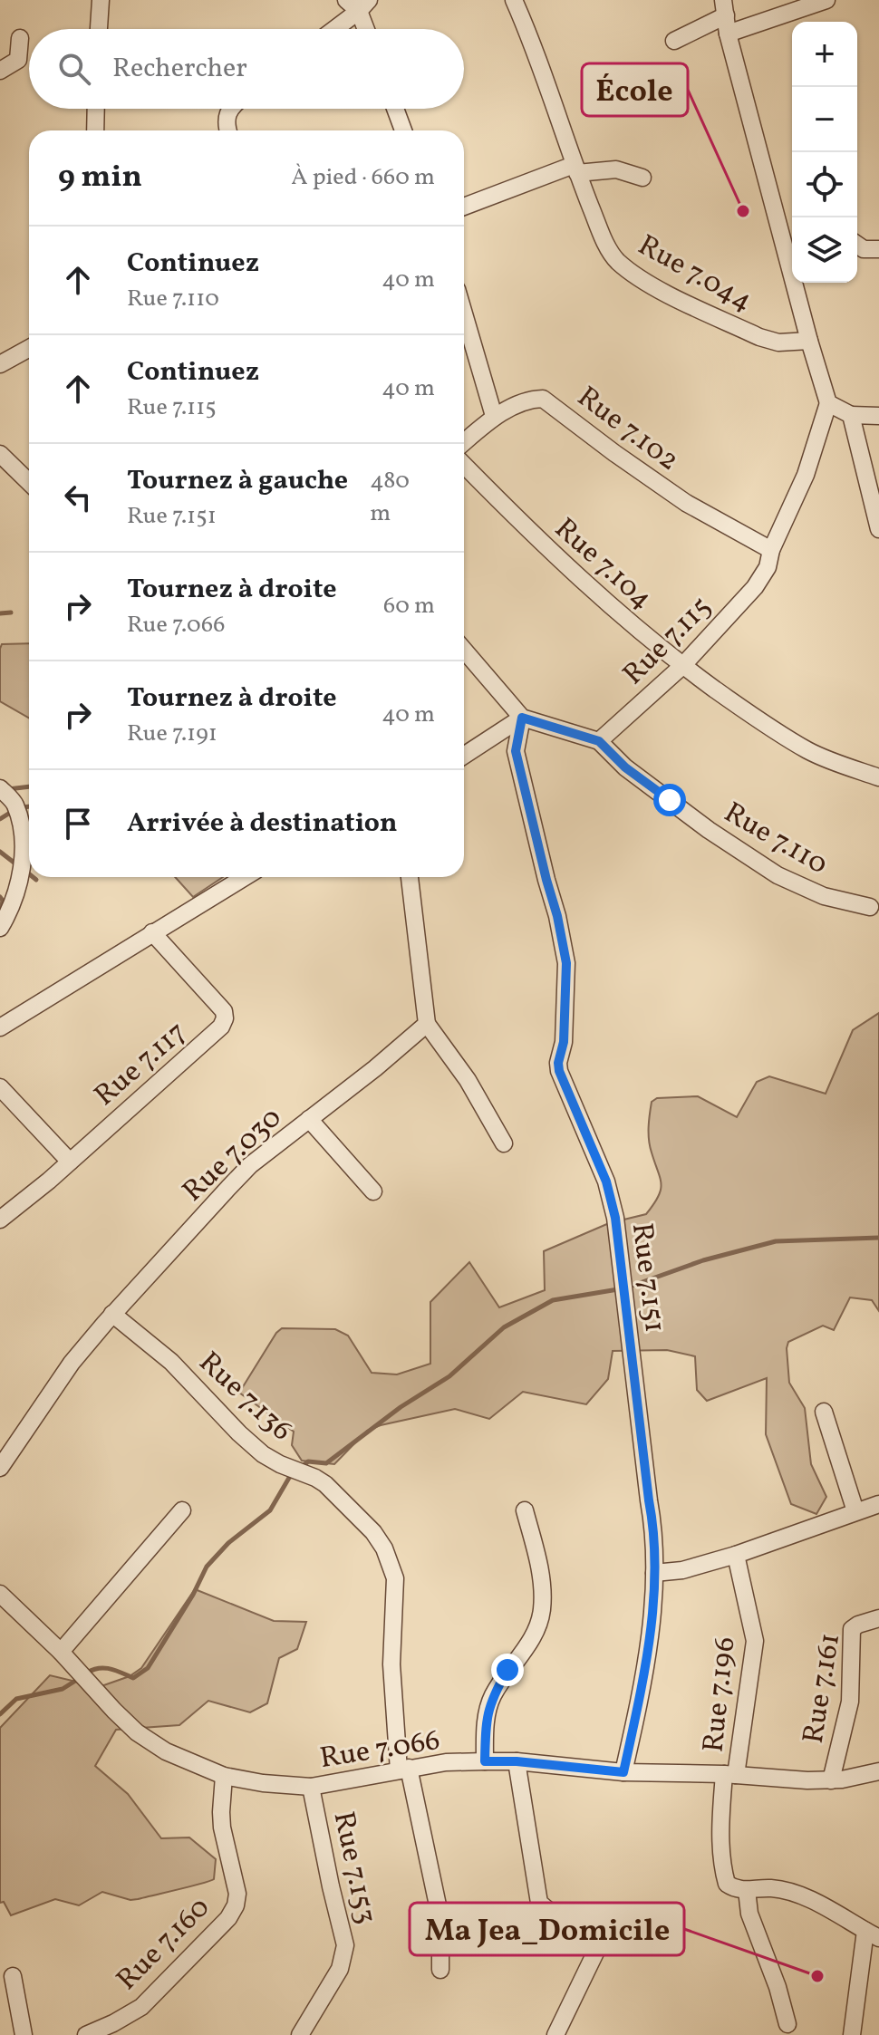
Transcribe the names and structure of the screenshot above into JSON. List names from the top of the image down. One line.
{"streets":{"street":["Rue 7.044","Rue 7.102","Rue 7.104","Rue 7.115","Rue 7.110","Rue 7.117","Rue 7.030","Rue 7.151","Rue 7.136","Rue 7.161","Rue 7.196","Rue 7.066","Rue 7.153","Rue 7.160"]},"crossings":[["Rue 7.102","Rue 7.115"],["Rue 7.104","Rue 7.115"],["Rue 7.115","Rue 7.110"],["Rue 7.030","Rue 7.136"],["Rue 7.151","Rue 7.066"],["Rue 7.136","Rue 7.066"],["Rue 7.161","Rue 7.066"],["Rue 7.196","Rue 7.066"],["Rue 7.066","Rue 7.153"],["Rue 7.066","Rue 7.160"]],"places":["École","Ma Jea_Domicile"],"page":{"map_buttons":["+","−"],"search":"Rechercher","heading":["9 min","À pied · 660 m"],"list":[["Continuez","Rue 7.110","40 m"],["Continuez","Rue 7.115","40 m"],["Tournez à gauche","Rue 7.151","480 m"],["Tournez à droite","Rue 7.066","60 m"],["Tournez à droite","Rue 7.191","40 m"],"Arrivée à destination"]}}
